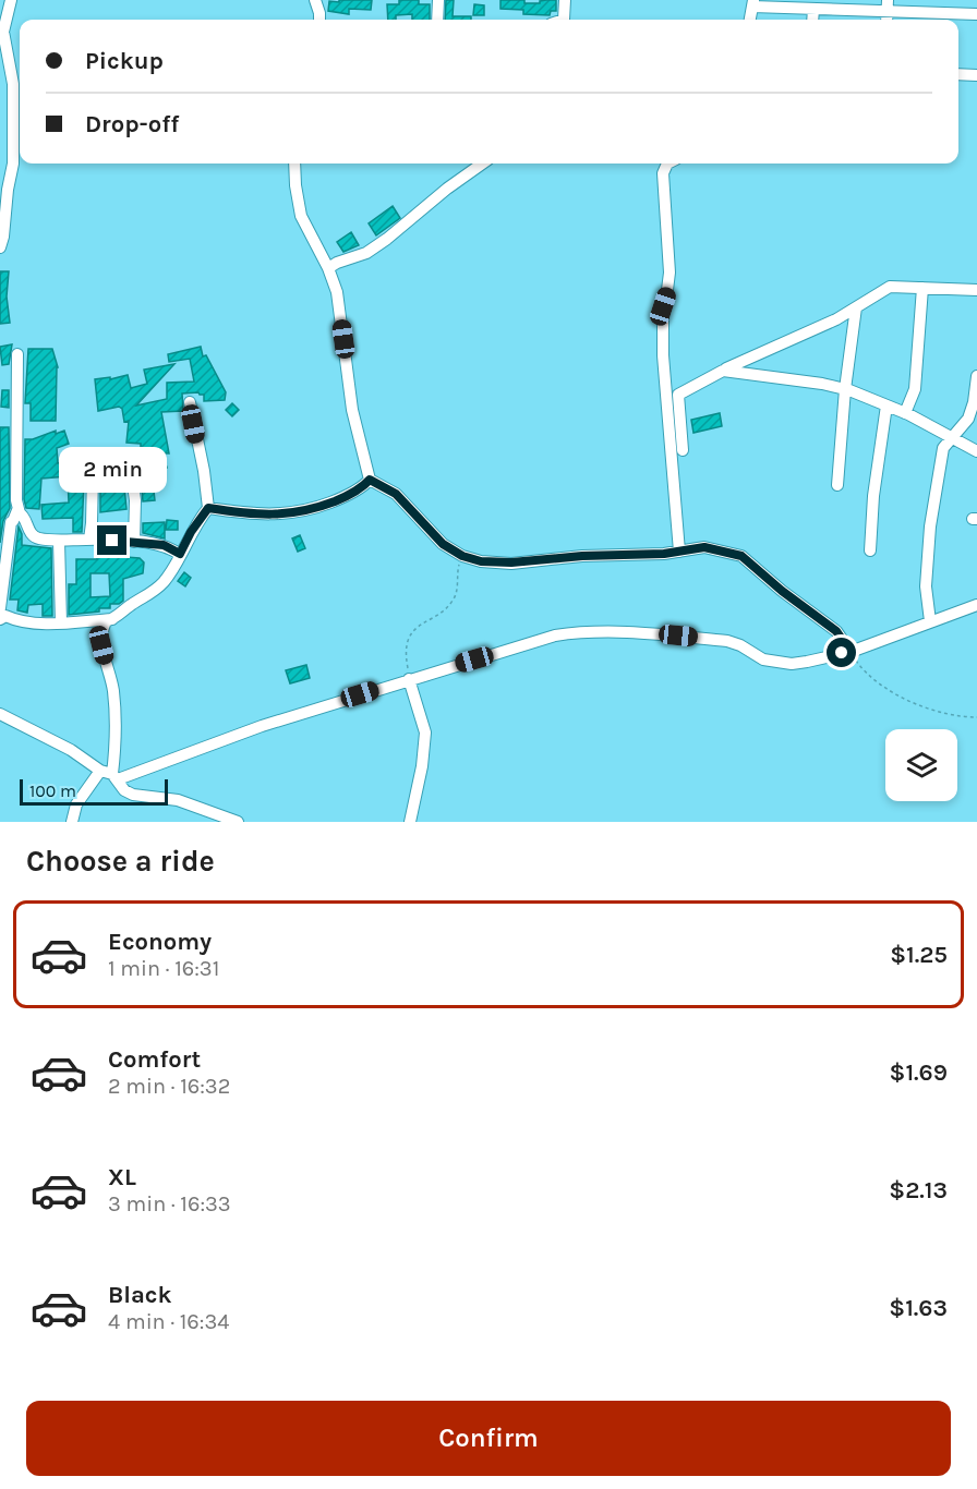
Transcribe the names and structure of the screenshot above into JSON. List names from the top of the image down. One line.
{"scale_bar":"100 m","page":{"banner":["Pickup","Drop-off"],"bubble":"2 min","scale":"100 m","heading":"Choose a ride","list":[{"name":"Economy","note":"1 min · 16:31","value":"$1.25"},{"name":"Comfort","note":"2 min · 16:32","value":"$1.69"},{"name":"XL","note":"3 min · 16:33","value":"$2.13"},{"name":"Black","note":"4 min · 16:34","value":"$1.63"}],"buttons":"Confirm"}}
